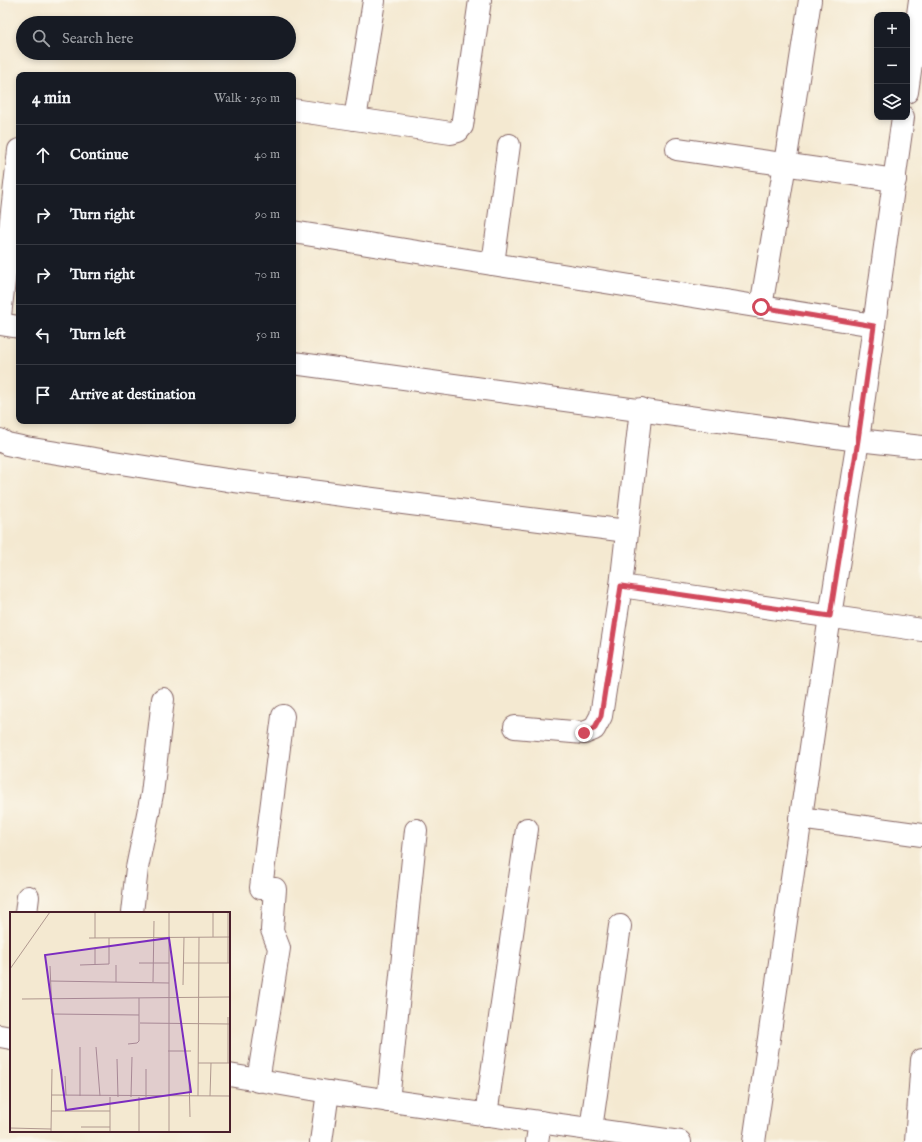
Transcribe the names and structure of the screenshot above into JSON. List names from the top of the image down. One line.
{"page":{"map_buttons":["+","−"],"search":"Search here","heading":["4 min","Walk · 250 m"],"list":[["Continue","40 m"],["Turn right","90 m"],["Turn right","70 m"],["Turn left","50 m"],"Arrive at destination"]}}
